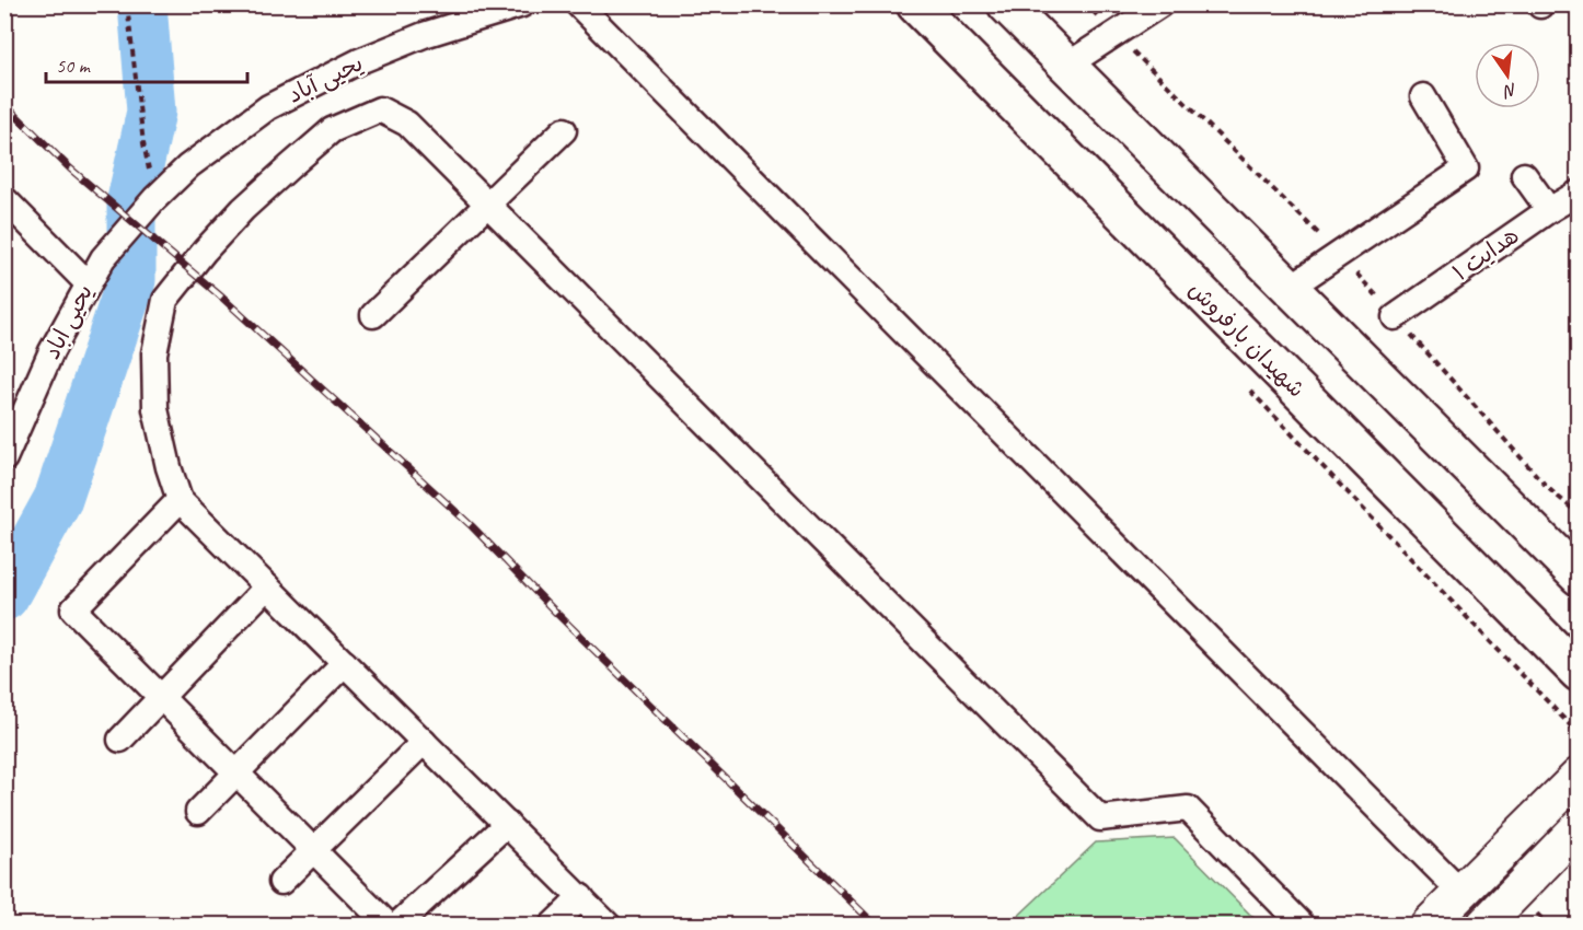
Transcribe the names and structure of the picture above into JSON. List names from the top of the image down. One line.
{"streets":{"highway":["شهیدان بارفروش"],"street":["یحیی آباد","هدایت ۱","یحیی اباد"]},"crossings":[["یحیی آباد","یحیی اباد"]],"scale_bar":"50 m","north":"bottom"}
